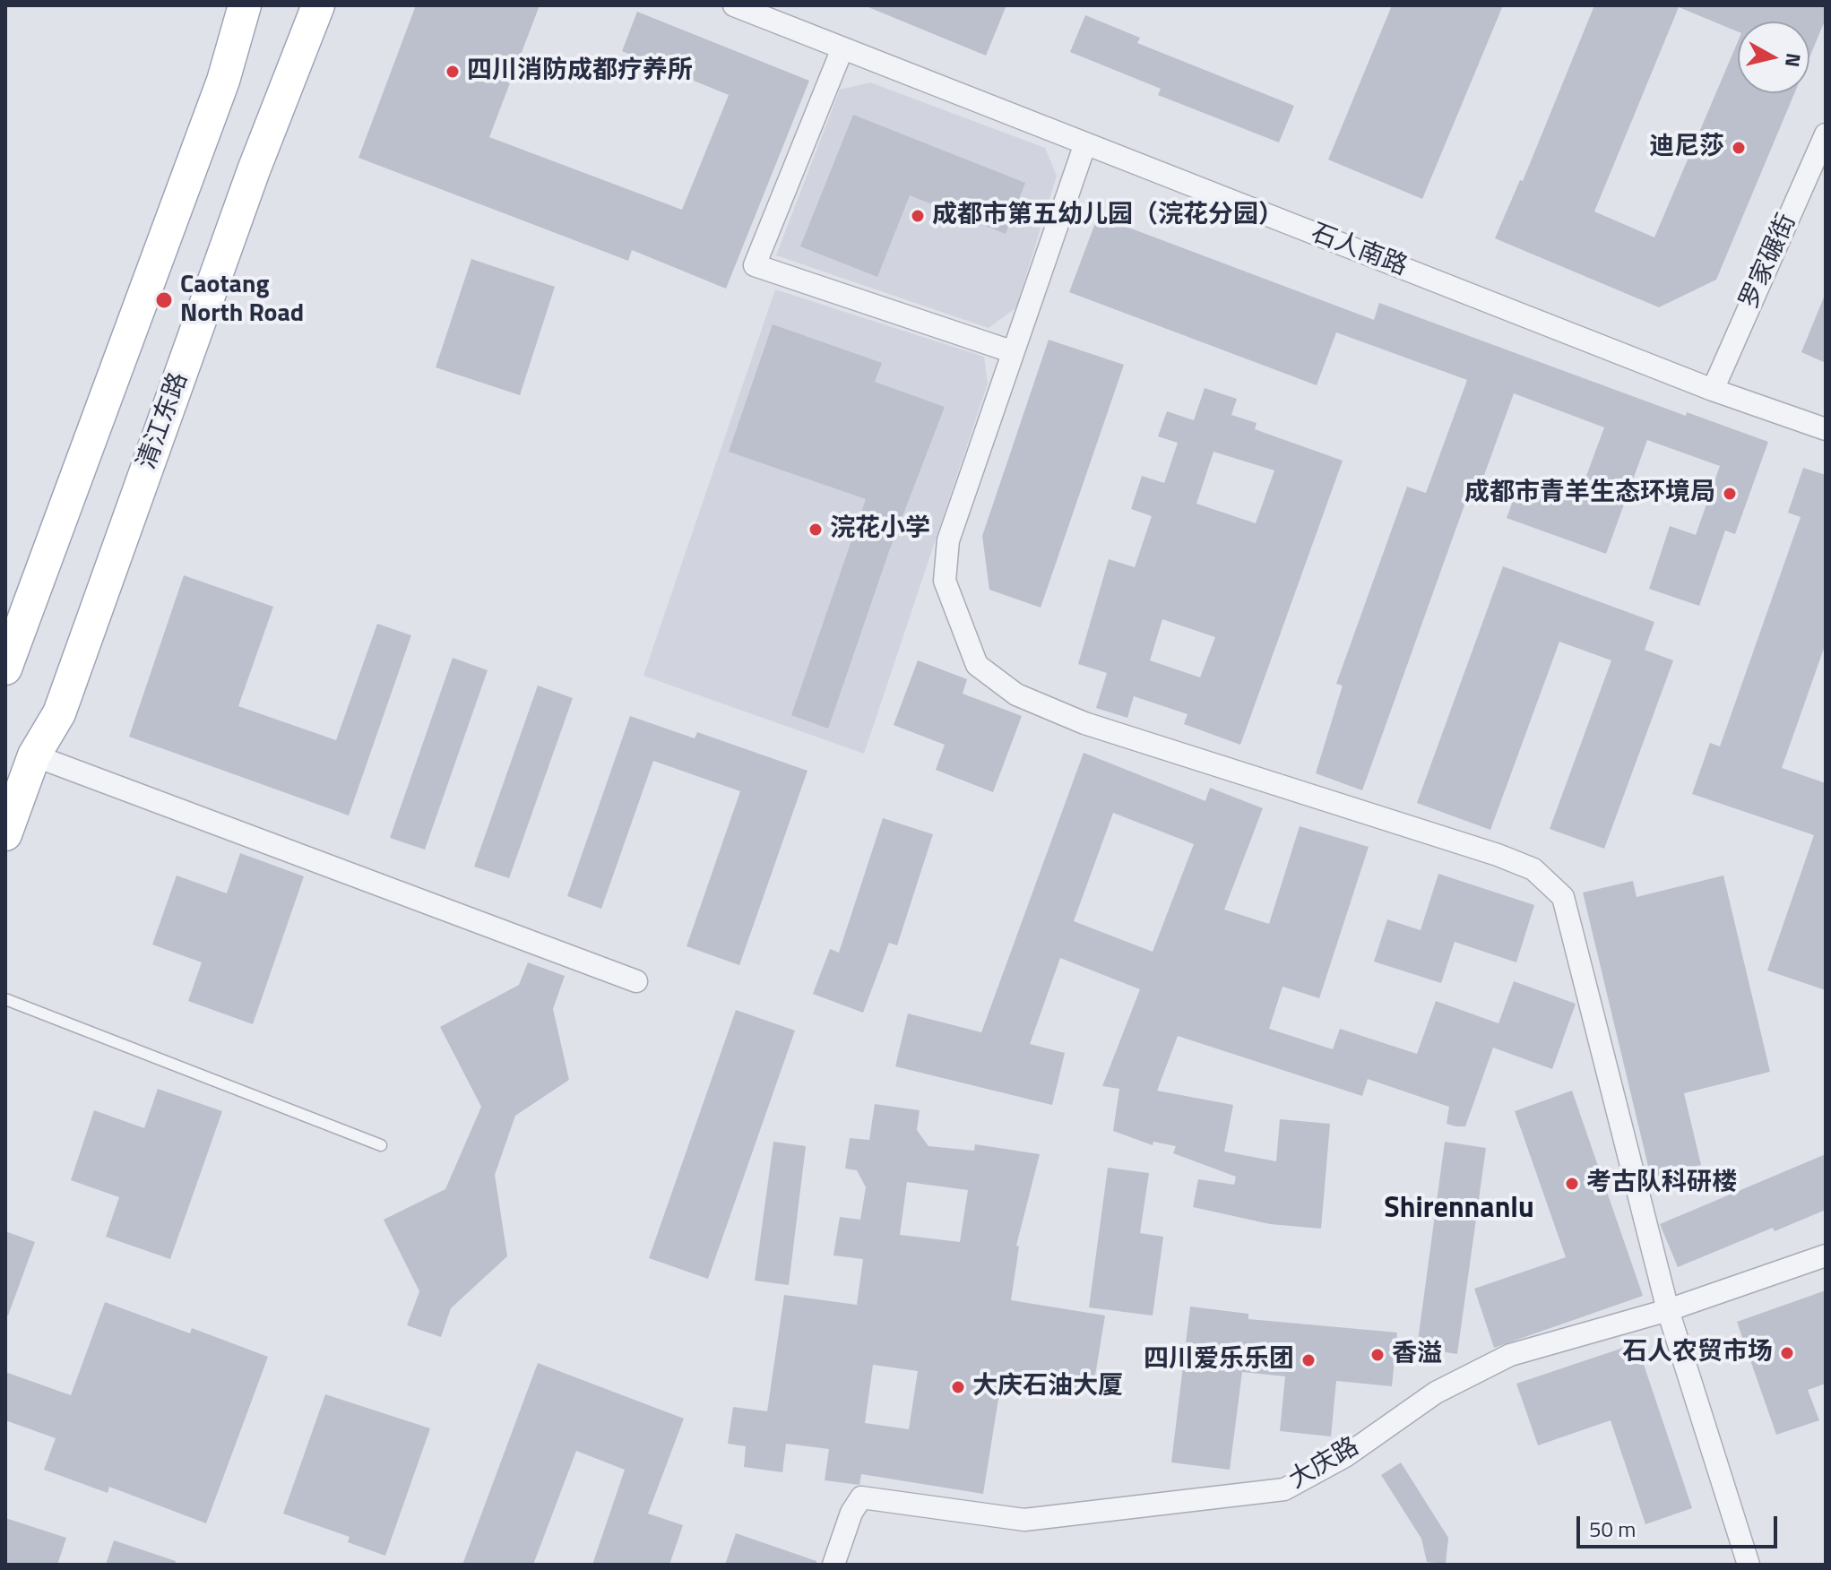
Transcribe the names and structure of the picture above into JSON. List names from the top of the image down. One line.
{"streets":{"main road":["清江东路"],"street":["石人南路","罗家碾街","大庆路"]},"crossings":[["石人南路","罗家碾街"]],"districts":["Shirennanlu"],"places":["四川消防成都疗养所","迪尼莎","成都市第五幼儿园（浣花分园）","Caotang North Road","成都市青羊生态环境局","浣花小学","考古队科研楼","石人农贸市场","香溢","四川爱乐乐团","大庆石油大厦"],"scale_bar":"50 m","north":"right"}
